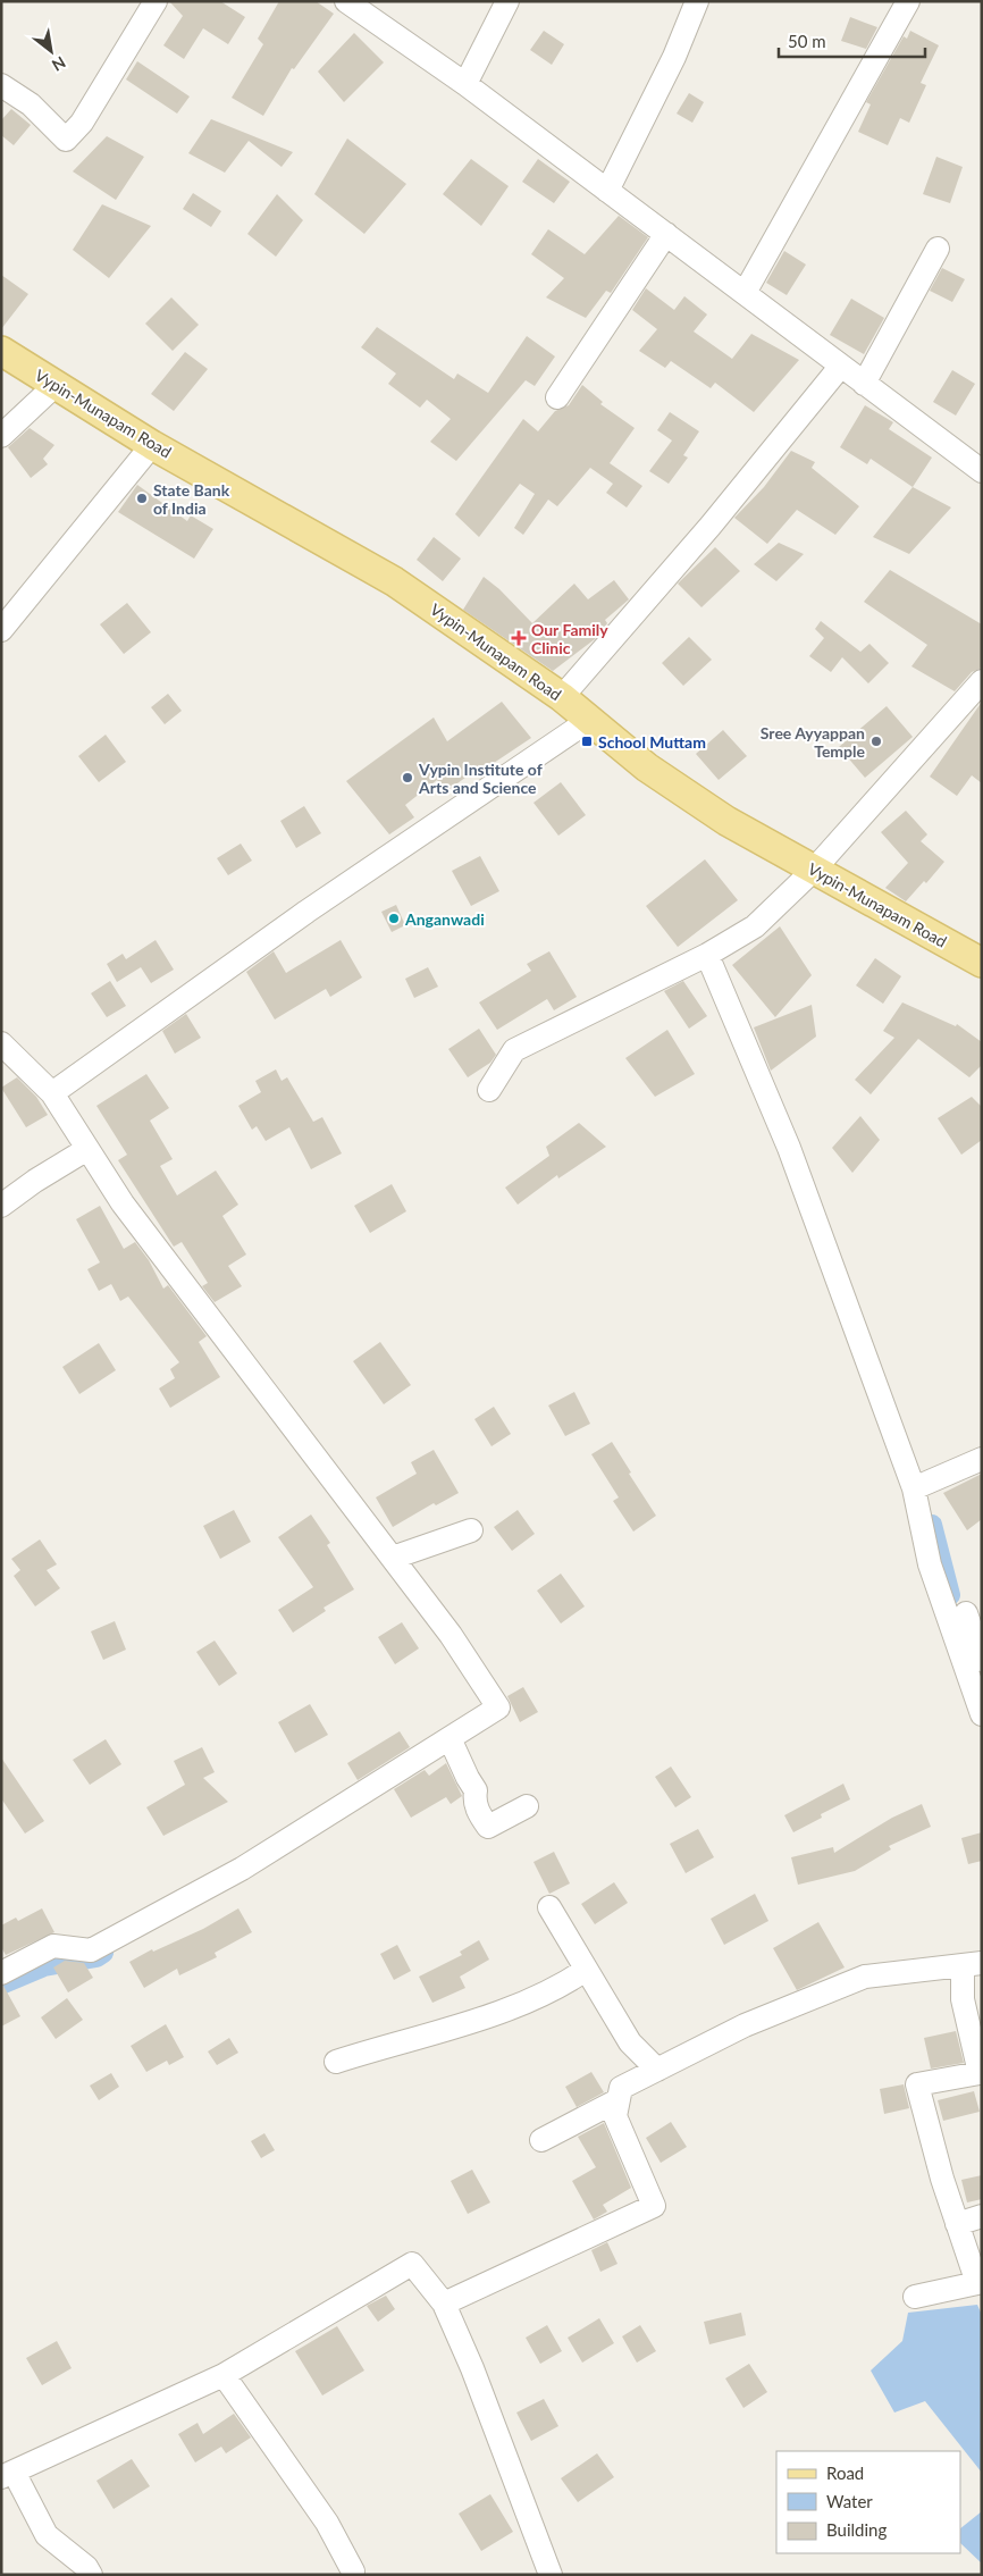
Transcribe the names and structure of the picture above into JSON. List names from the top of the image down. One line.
{"streets":{"main road":["Vypin-Munapam Road"]},"places":{"other":["State Bank of India","Sree Ayyappan Temple","Vypin Institute of Arts and Science","Anganwadi"],"health":["Our Family Clinic"],"transit":["School Muttam"]},"legend":["Road","Water","Building"],"scale_bar":"50 m","north":"bottom right"}
